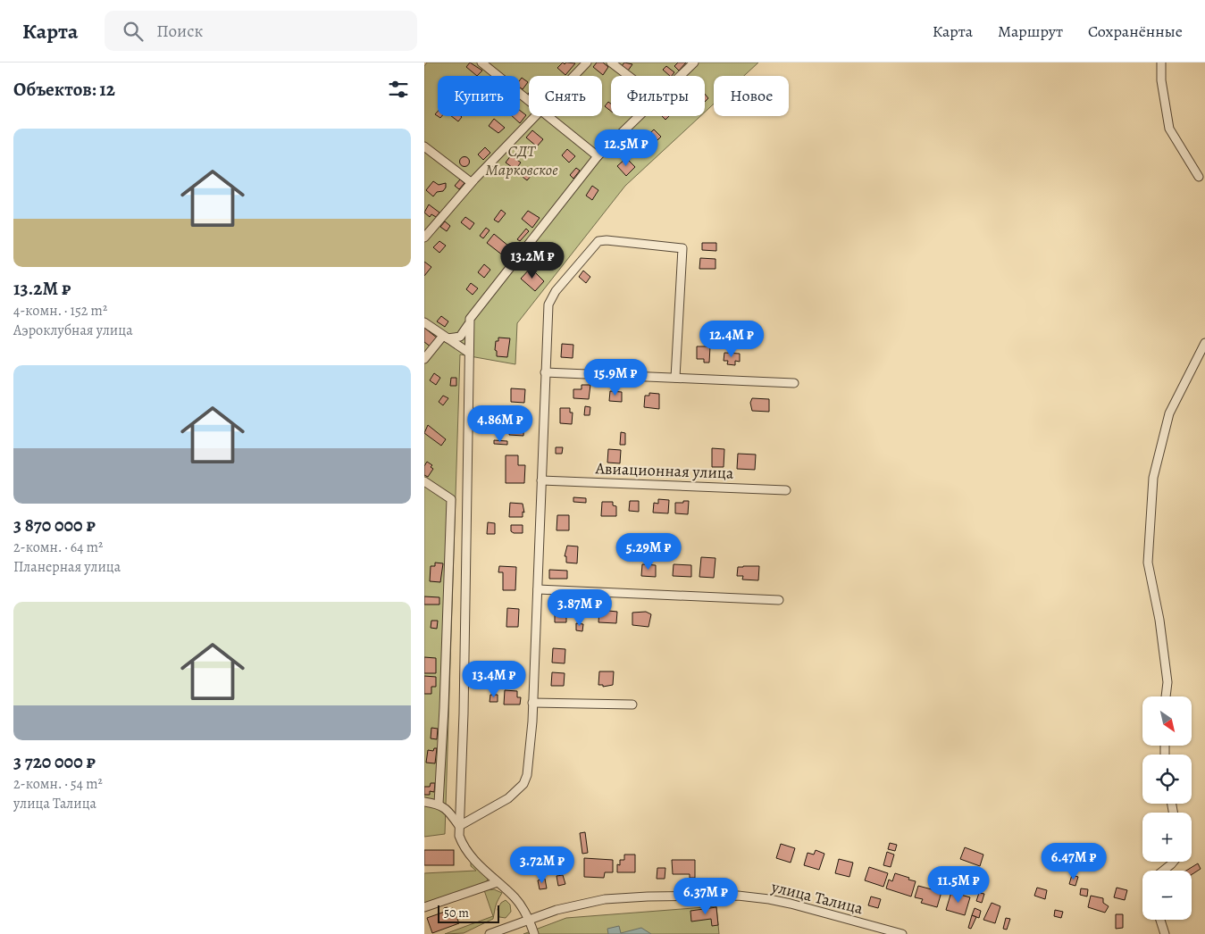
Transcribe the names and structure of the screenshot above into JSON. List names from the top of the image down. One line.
{"streets":{"street":["Авиационная улица","улица Талица"]},"parks":["СДТ Марковское"],"scale_bar":"50 m","north":"bottom right","page":{"header":"Карта","search":"Поиск","nav":["Карта","Маршрут","Сохранённые"],"heading":"Объектов: 12","chip":["Купить","Снять","Фильтры","Новое"],"list":[{"name":"13.2M ₽","note":"4-комн. · 152 m² · Аэроклубная улица"},{"name":"3 870 000 ₽","note":"2-комн. · 64 m² · Планерная улица"},{"name":"3 720 000 ₽","note":"2-комн. · 54 m² · улица Талица"}],"price":["12.5M ₽","13.2M ₽","12.4M ₽","15.9M ₽","4.86M ₽","5.29M ₽","3.87M ₽","13.4M ₽","6.47M ₽","3.72M ₽","11.5M ₽","6.37M ₽"],"map_buttons":["+","−"],"scale":"50 m"}}
